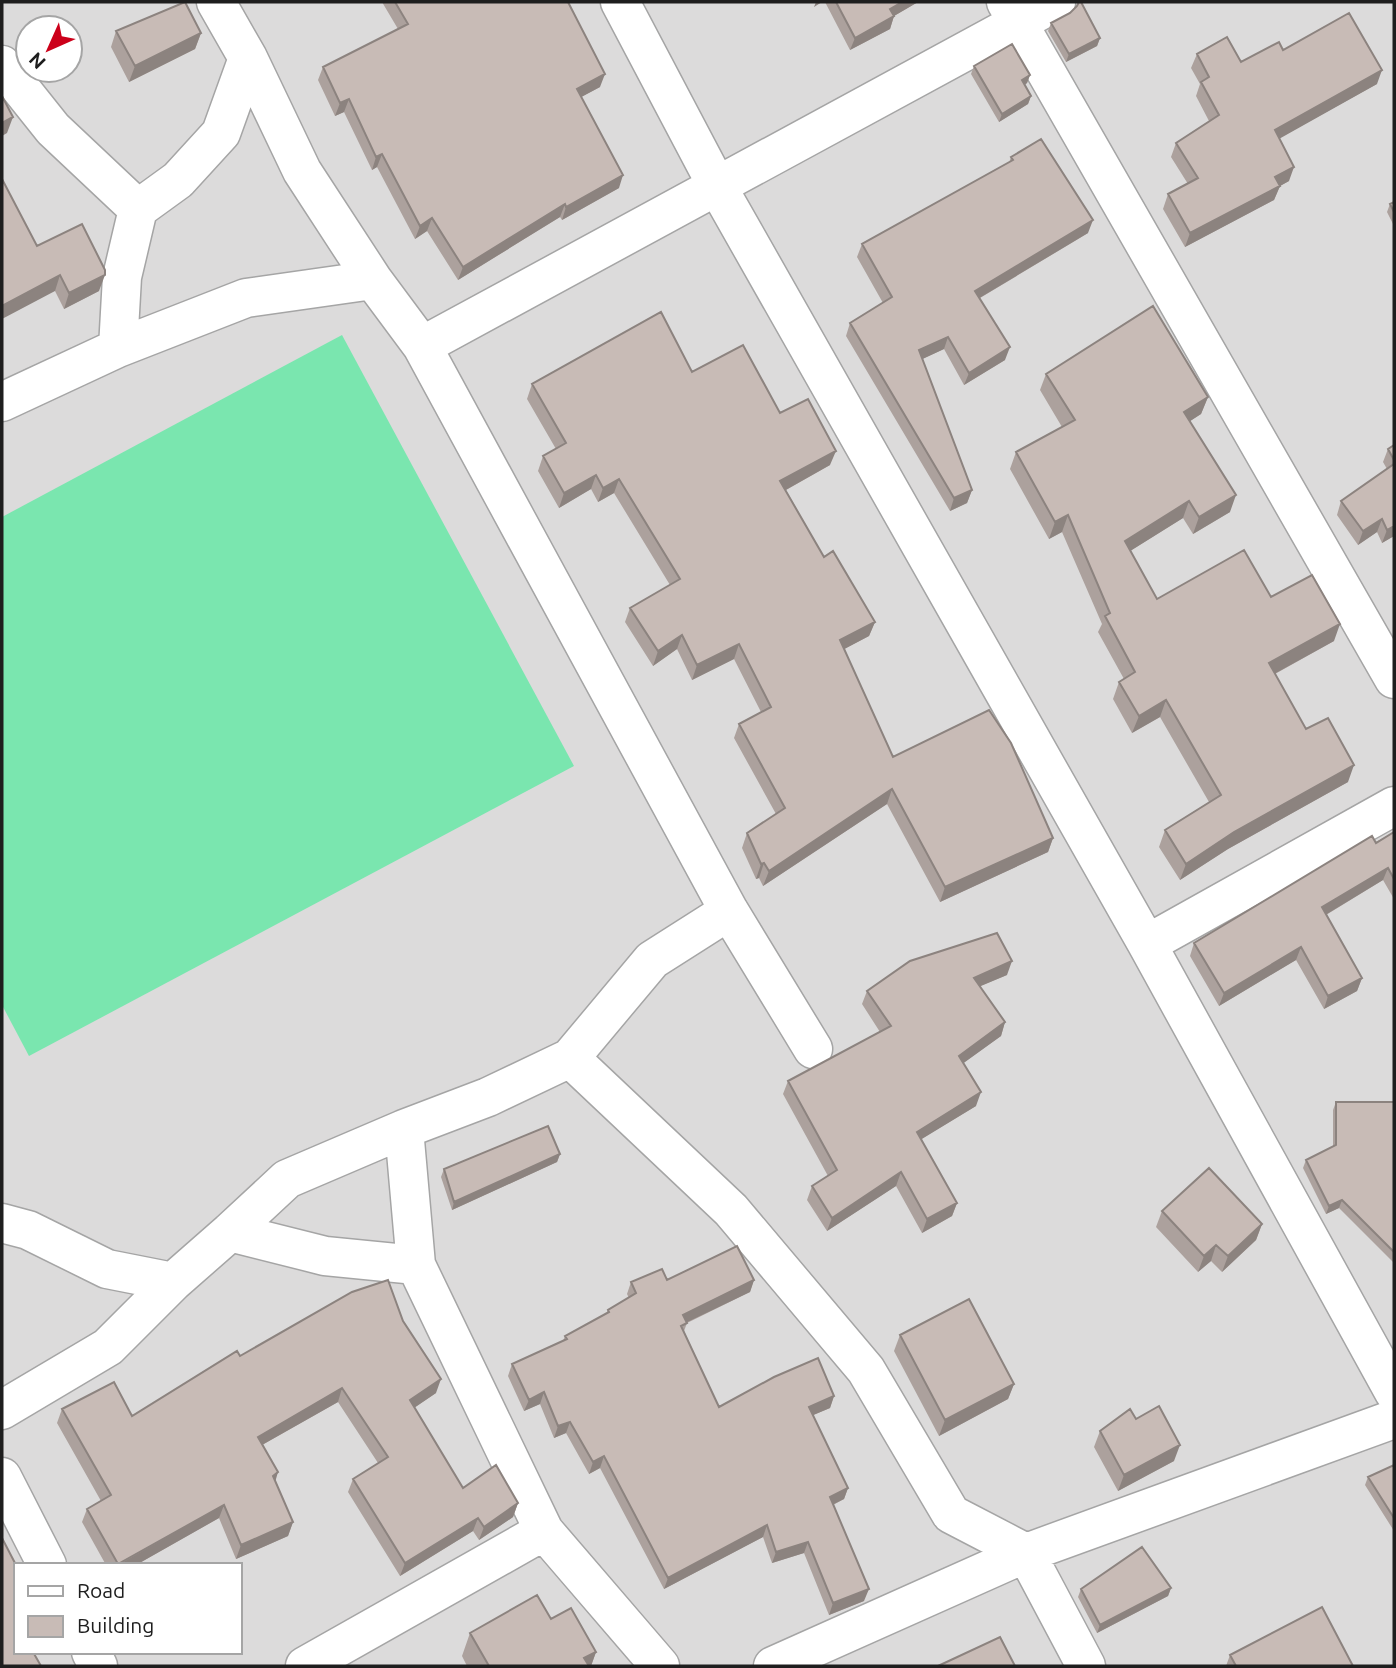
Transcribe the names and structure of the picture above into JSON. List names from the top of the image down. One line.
{"legend":["Road","Building"],"north":"bottom left"}
